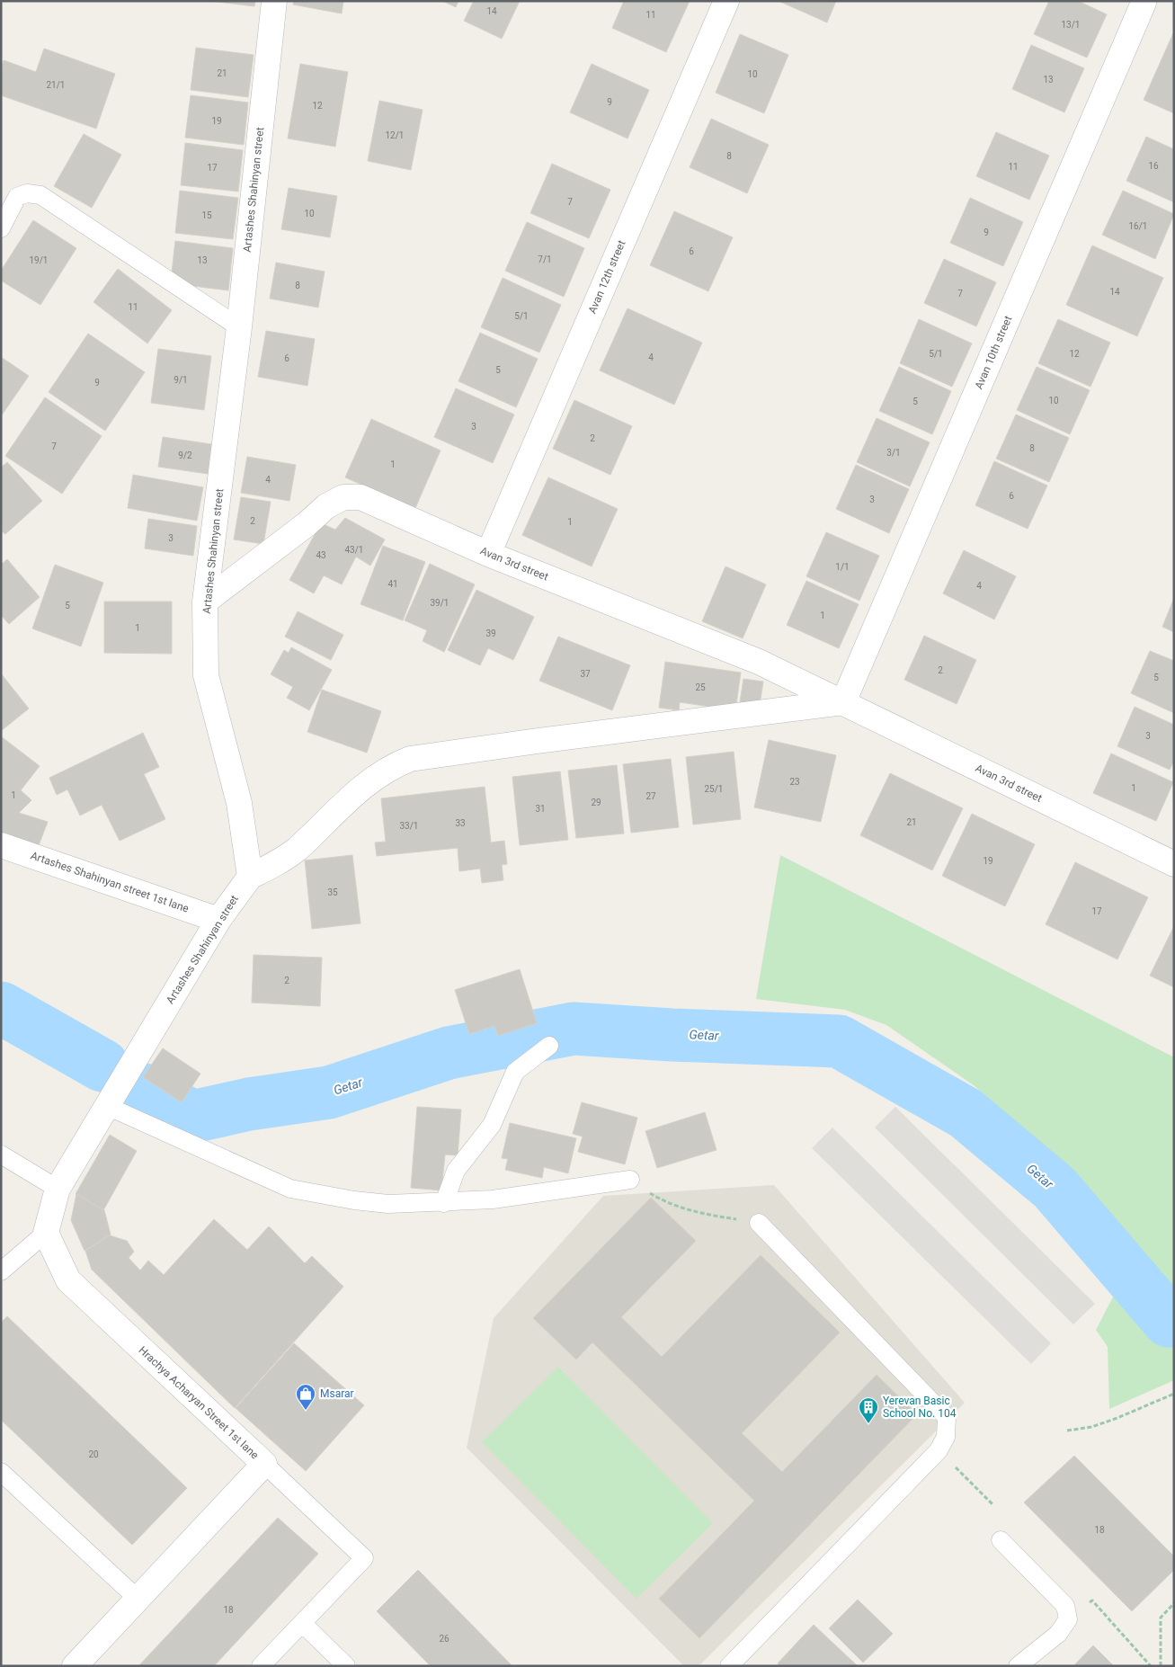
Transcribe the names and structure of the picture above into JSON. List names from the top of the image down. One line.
{"streets":{"street":["Artashes Shahinyan street","Avan 12th street","Avan 10th street","Avan 3rd street","Artashes Shahinyan street 1st lane","Hrachya Acharyan Street 1st lane"]},"crossings":[["Artashes Shahinyan street","Avan 3rd street"],["Artashes Shahinyan street","Artashes Shahinyan street 1st lane"],["Artashes Shahinyan street","Hrachya Acharyan Street 1st lane"],["Avan 12th street","Avan 3rd street"],["Avan 10th street","Avan 3rd street"]],"water":["Getar"],"places":{"shop":["Msarar"],"building":["Yerevan Basic School No. 104"]},"house_numbers":["14","11","13/1","21","10","13","21/1","9","12","19","12/1","8","16","11","17","7","10","15","16/1","9","6","7/1","19/1","13","8","14","7","11","5/1","5/1","12","4","6","5","9/1","9","10","5","3","2","7","8","3/1","9/2","1","4","6","3","2","1","3","43/1","43","1/1","41","4","39/1","5","1","1","39","2","37","5","25","3","23","1","25/1","1","27","29","31","21","33","33/1","19","35","17","2","20","18","18","26"]}
